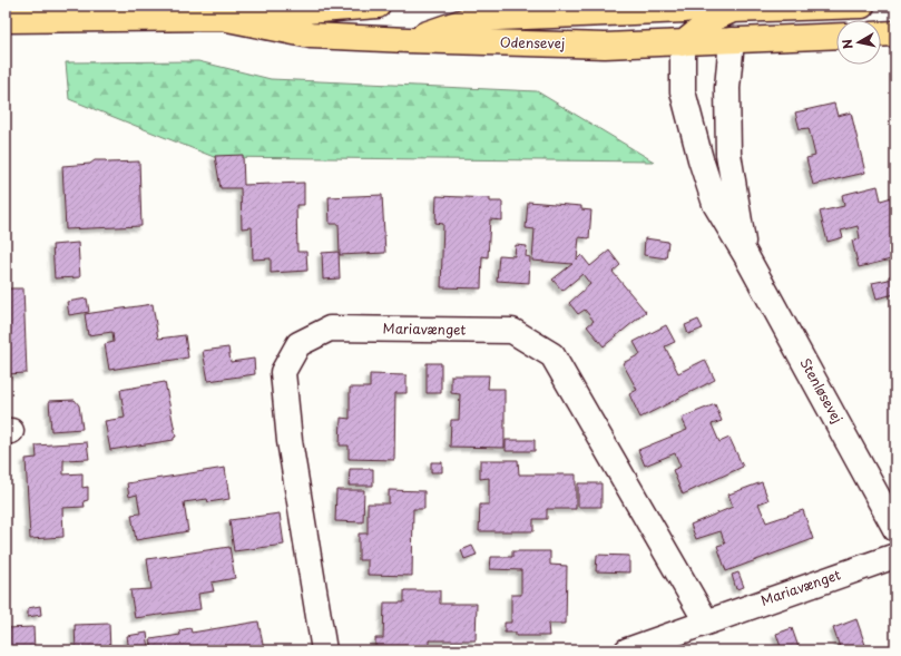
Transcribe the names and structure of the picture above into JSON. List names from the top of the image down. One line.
{"streets":{"main road":["Odensevej"],"street":["Mariavænget","Stenløsevej"]},"crossings":[["Odensevej","Stenløsevej"]],"north":"left"}
